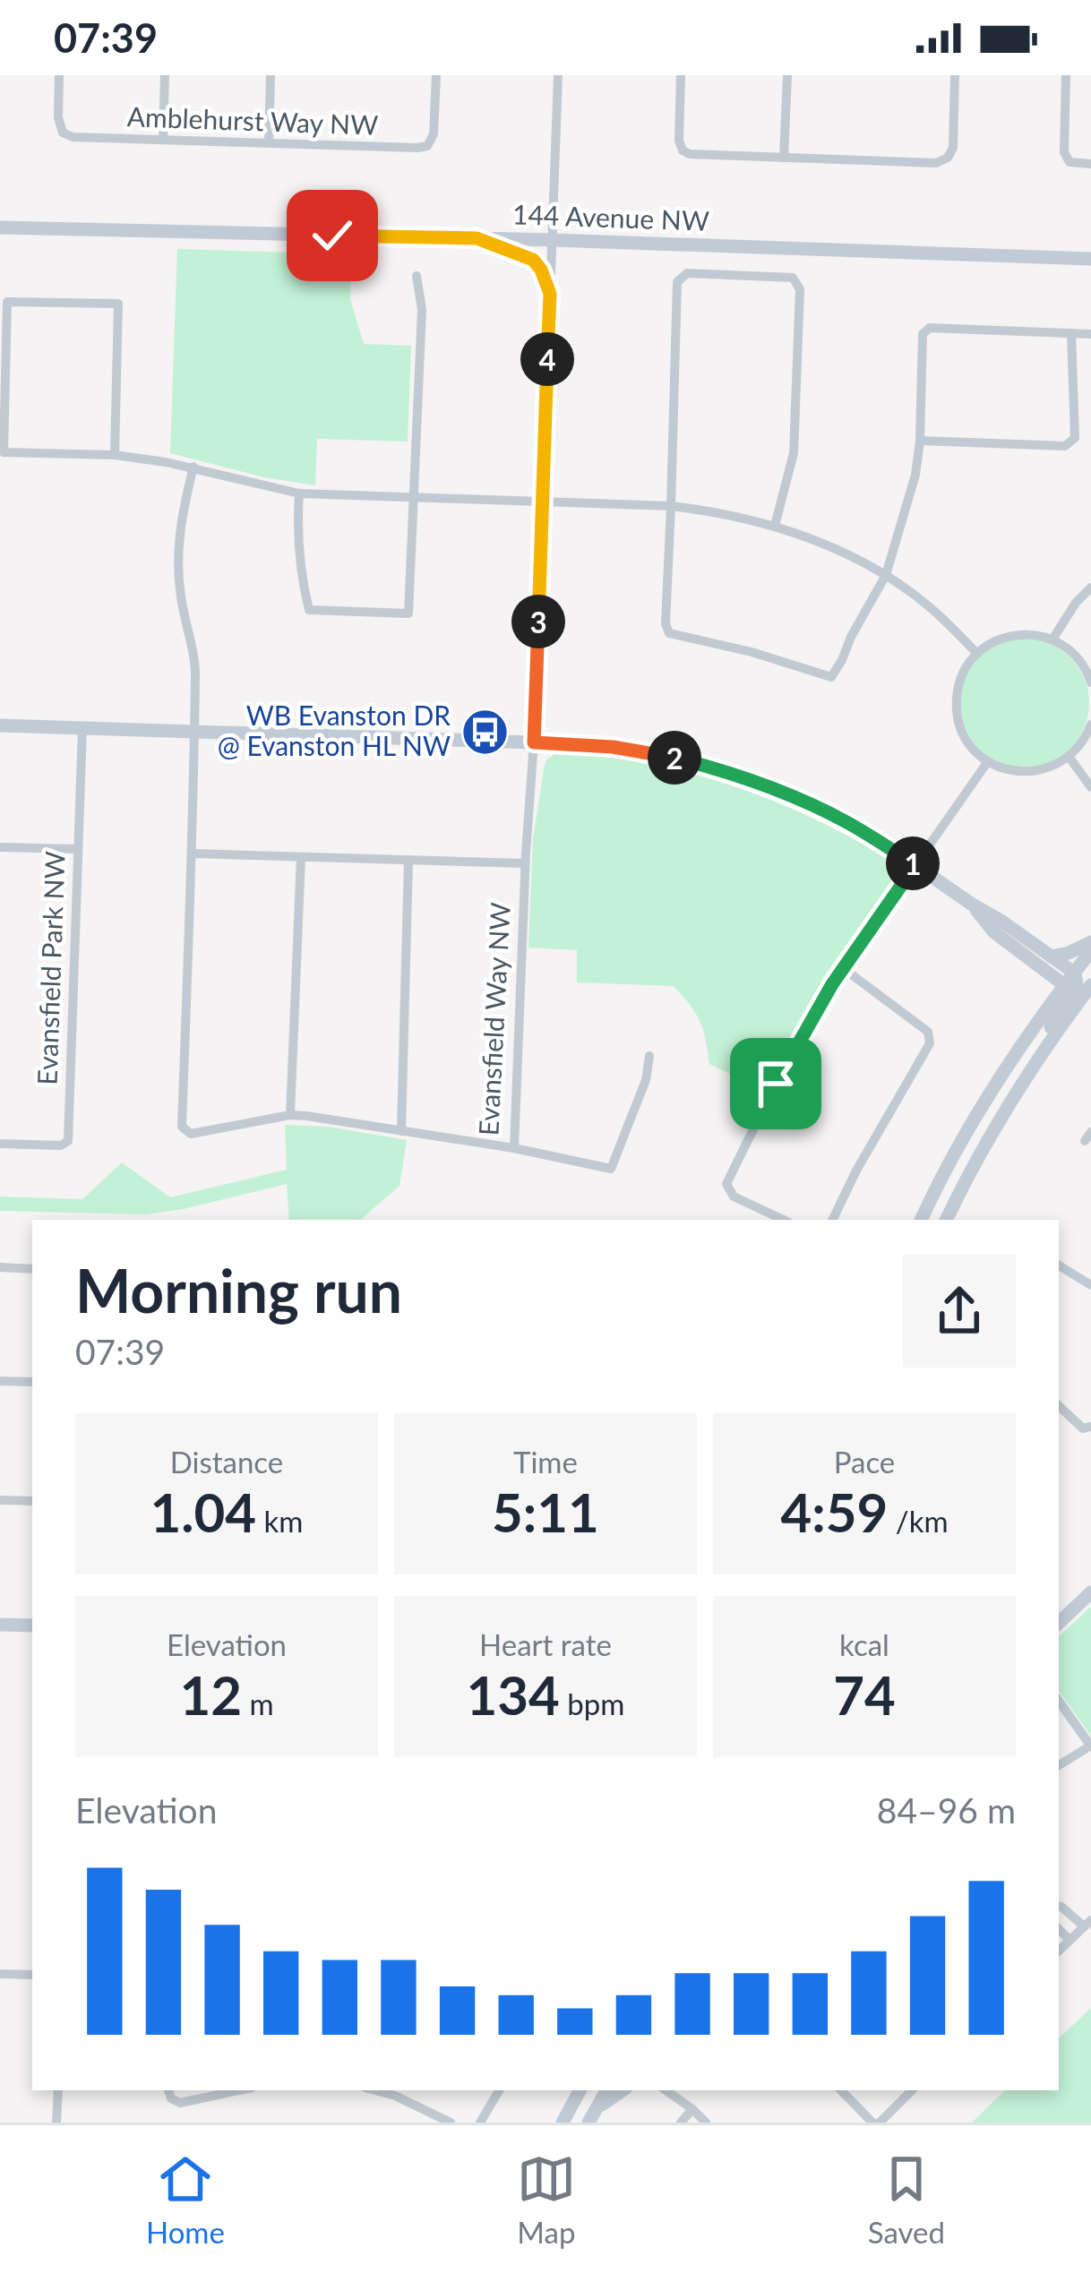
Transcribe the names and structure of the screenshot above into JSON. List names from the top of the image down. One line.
{"streets":{"main road":["144 Avenue NW"],"street":["Amblehurst Way NW","Evansfield Park NW","Evansfield Way NW"]},"crossings":[["144 Avenue NW","Evansfield Way NW"]],"places":{"bus stop":["WB Evanston DR @ Evanston HL NW"]},"page":{"status":"07:39","pins":["4","3","2","1"],"heading":["Morning run","07:39"],"stats":[["Distance","1.04 km"],["Time","5:11"],["Pace","4:59 /km"],["Elevation","12 m"],["Heart rate","134 bpm"],["kcal","74"]],"chart":["Elevation","84–96 m"],"tabs":["Home","Map","Saved"]}}
